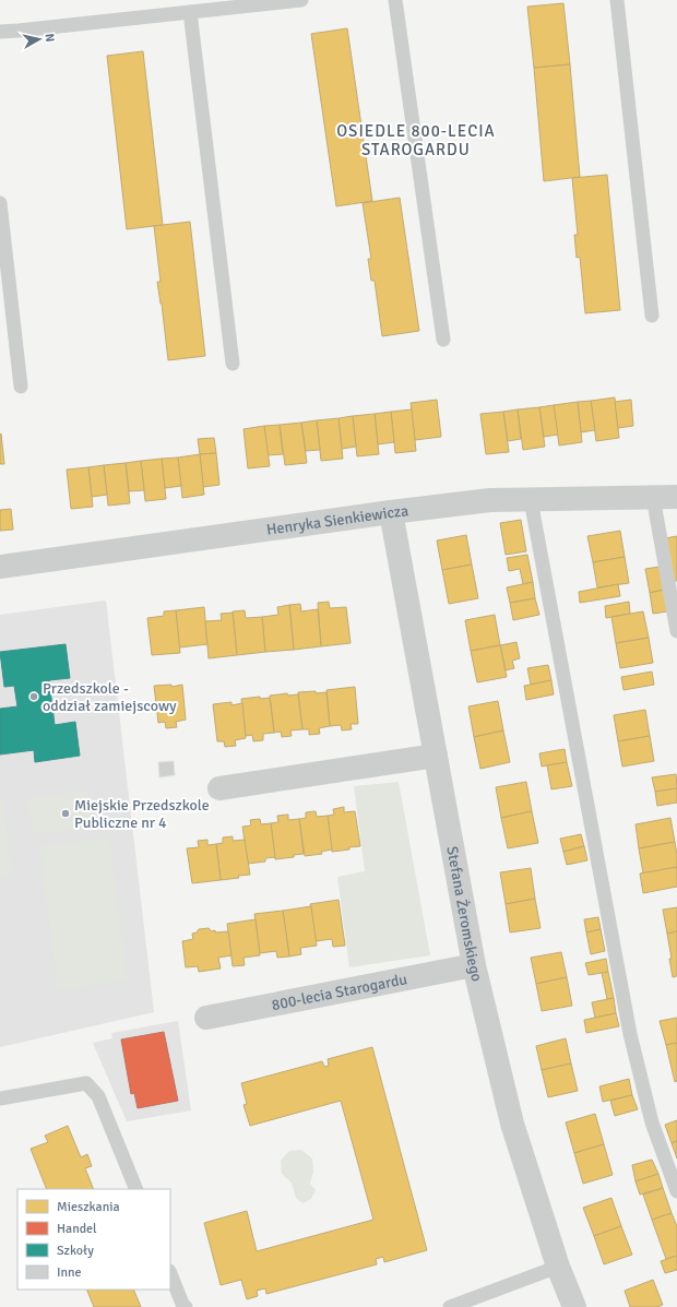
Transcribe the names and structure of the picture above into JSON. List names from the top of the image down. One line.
{"streets":{"street":["Henryka Sienkiewicza","Stefana Żeromskiego","800-lecia Starogardu"]},"crossings":[["Henryka Sienkiewicza","Stefana Żeromskiego"],["Stefana Żeromskiego","800-lecia Starogardu"]],"districts":["OSIEDLE 800-LECIA STAROGARDU"],"places":["Przedszkole - oddział zamiejscowy","Miejskie Przedszkole Publiczne nr 4"],"legend":["Mieszkania","Handel","Szkoły","Inne"],"north":"right"}
